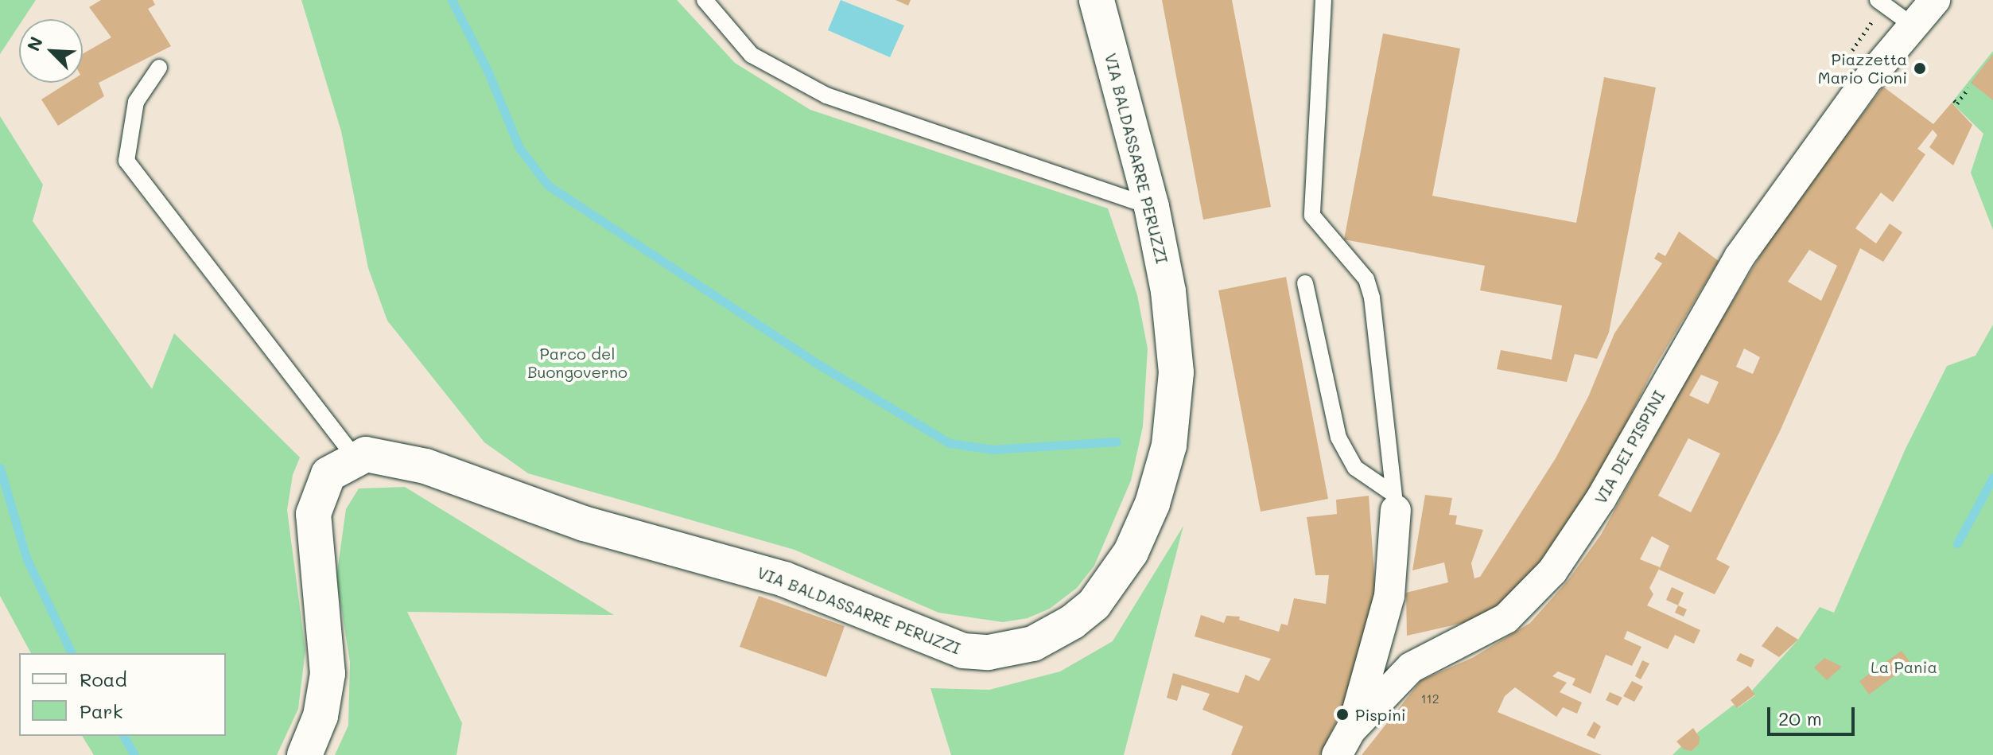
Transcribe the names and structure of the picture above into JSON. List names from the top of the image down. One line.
{"streets":{"street":["VIA BALDASSARRE PERUZZI","VIA DEI PISPINI"]},"parks":["Parco del Buongoverno","La Pania"],"places":["Piazzetta Mario Cioni","Pispini"],"house_numbers":["112"],"legend":["Road","Park"],"scale_bar":"20 m","north":"top left"}
